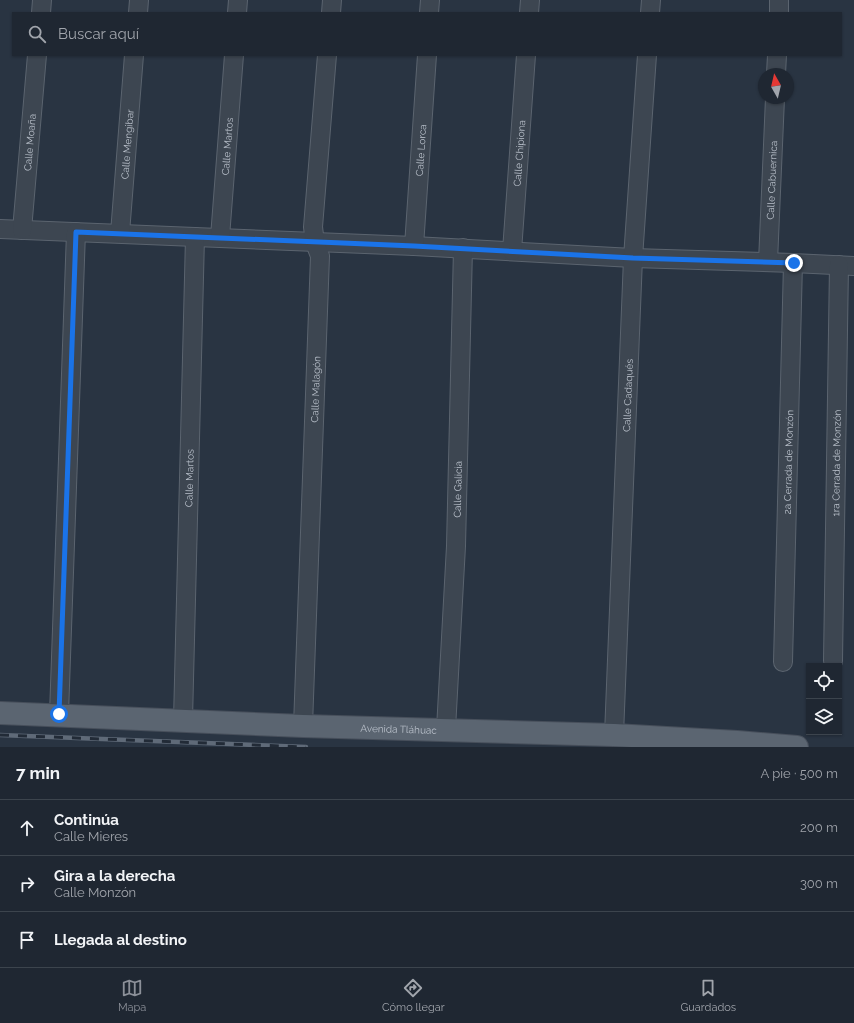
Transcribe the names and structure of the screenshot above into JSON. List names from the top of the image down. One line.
{"streets":{"main road":["Avenida Tláhuac"],"street":["Calle Moaña","Calle Mengibar","Calle Martos","Calle Lorca","Calle Chipiona","Calle Cabuernica","Calle Malagón","Calle Cadaqués","2a Cerrada de Monzón","1ra Cerrada de Monzón","Calle Galicia"]},"crossings":[["Calle Martos","Avenida Tláhuac"],["Calle Malagón","Avenida Tláhuac"],["Calle Cadaqués","Avenida Tláhuac"],["Calle Galicia","Avenida Tláhuac"]],"north":"top","page":{"search":"Buscar aquí","heading":["7 min","A pie · 500 m"],"list":[["Continúa","Calle Mieres","200 m"],["Gira a la derecha","Calle Monzón","300 m"],"Llegada al destino"],"nav":["Mapa","Cómo llegar","Guardados"]}}
